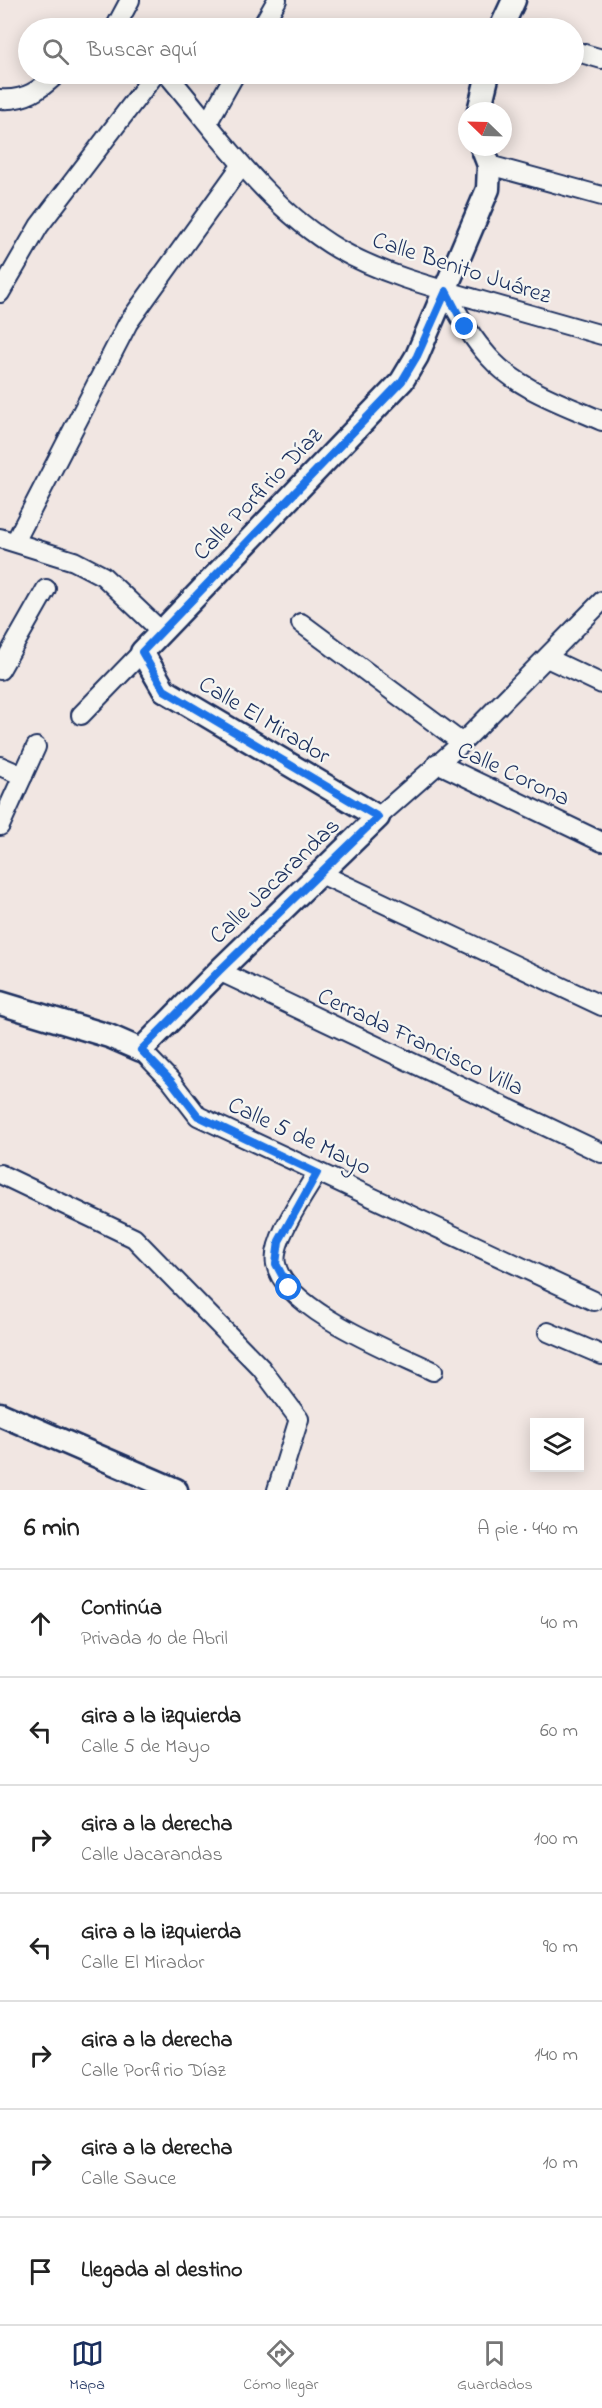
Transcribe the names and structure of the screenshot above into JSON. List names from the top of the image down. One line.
{"streets":{"street":["Calle Benito Juárez","Calle Porfirio Díaz","Calle El Mirador","Calle Corona","Calle Jacarandas","Cerrada Francisco Villa","Calle 5 de Mayo"]},"crossings":[["Calle Benito Juárez","Calle Porfirio Díaz"],["Calle Porfirio Díaz","Calle El Mirador"],["Calle El Mirador","Calle Jacarandas"],["Calle Corona","Calle Jacarandas"],["Calle Jacarandas","Cerrada Francisco Villa"],["Calle Jacarandas","Calle 5 de Mayo"]],"north":"top left","page":{"search":"Buscar aquí","heading":["6 min","A pie · 440 m"],"list":[["Continúa","Privada 10 de Abril","40 m"],["Gira a la izquierda","Calle 5 de Mayo","60 m"],["Gira a la derecha","Calle Jacarandas","100 m"],["Gira a la izquierda","Calle El Mirador","90 m"],["Gira a la derecha","Calle Porfirio Díaz","140 m"],["Gira a la derecha","Calle Sauce","10 m"],"Llegada al destino"],"nav":["Mapa","Cómo llegar","Guardados"]}}
